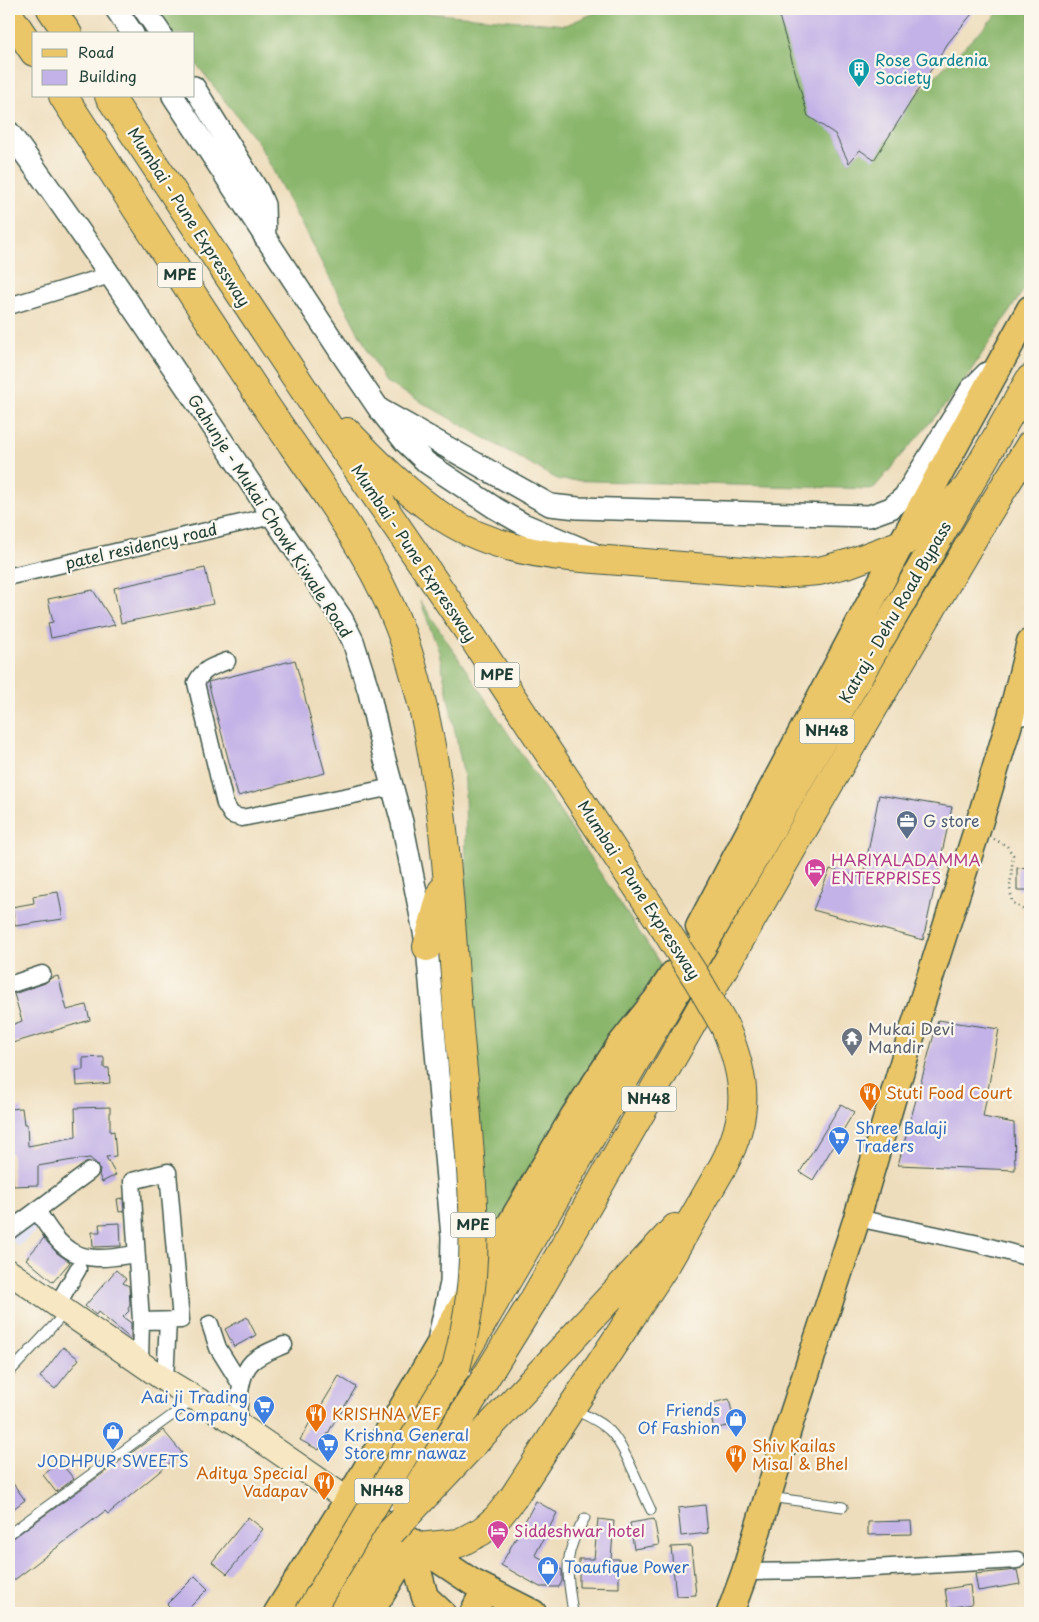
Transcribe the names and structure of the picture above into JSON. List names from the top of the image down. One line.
{"streets":{"highway":["Mumbai - Pune Expressway","MPE","Katraj - Dehu Road Bypass","NH48"],"street":["Gahunje - Mukai Chowk Kiwale Road","patel residency road"]},"crossings":[["Mumbai - Pune Expressway","MPE"],["MPE","Katraj - Dehu Road Bypass"],["MPE","NH48"],["Gahunje - Mukai Chowk Kiwale Road","patel residency road"],["Katraj - Dehu Road Bypass","NH48"]],"places":{"building":["Rose Gardenia Society"],"office":["G store"],"hotel":["HARIYALADAMMA ENTERPRISES","Siddeshwar hotel"],"temple":["Mukai Devi Mandir"],"restaurant":["Stuti Food Court","KRISHNA VEF","Shiv Kailas Misal & Bhel","Aditya Special Vadapav"],"supermarket":["Shree Balaji Traders","Aai ji Trading Company","Krishna General Store mr nawaz"],"shop":["Friends Of Fashion","JODHPUR SWEETS","Toaufique Power"]},"legend":["Road","Building"]}
